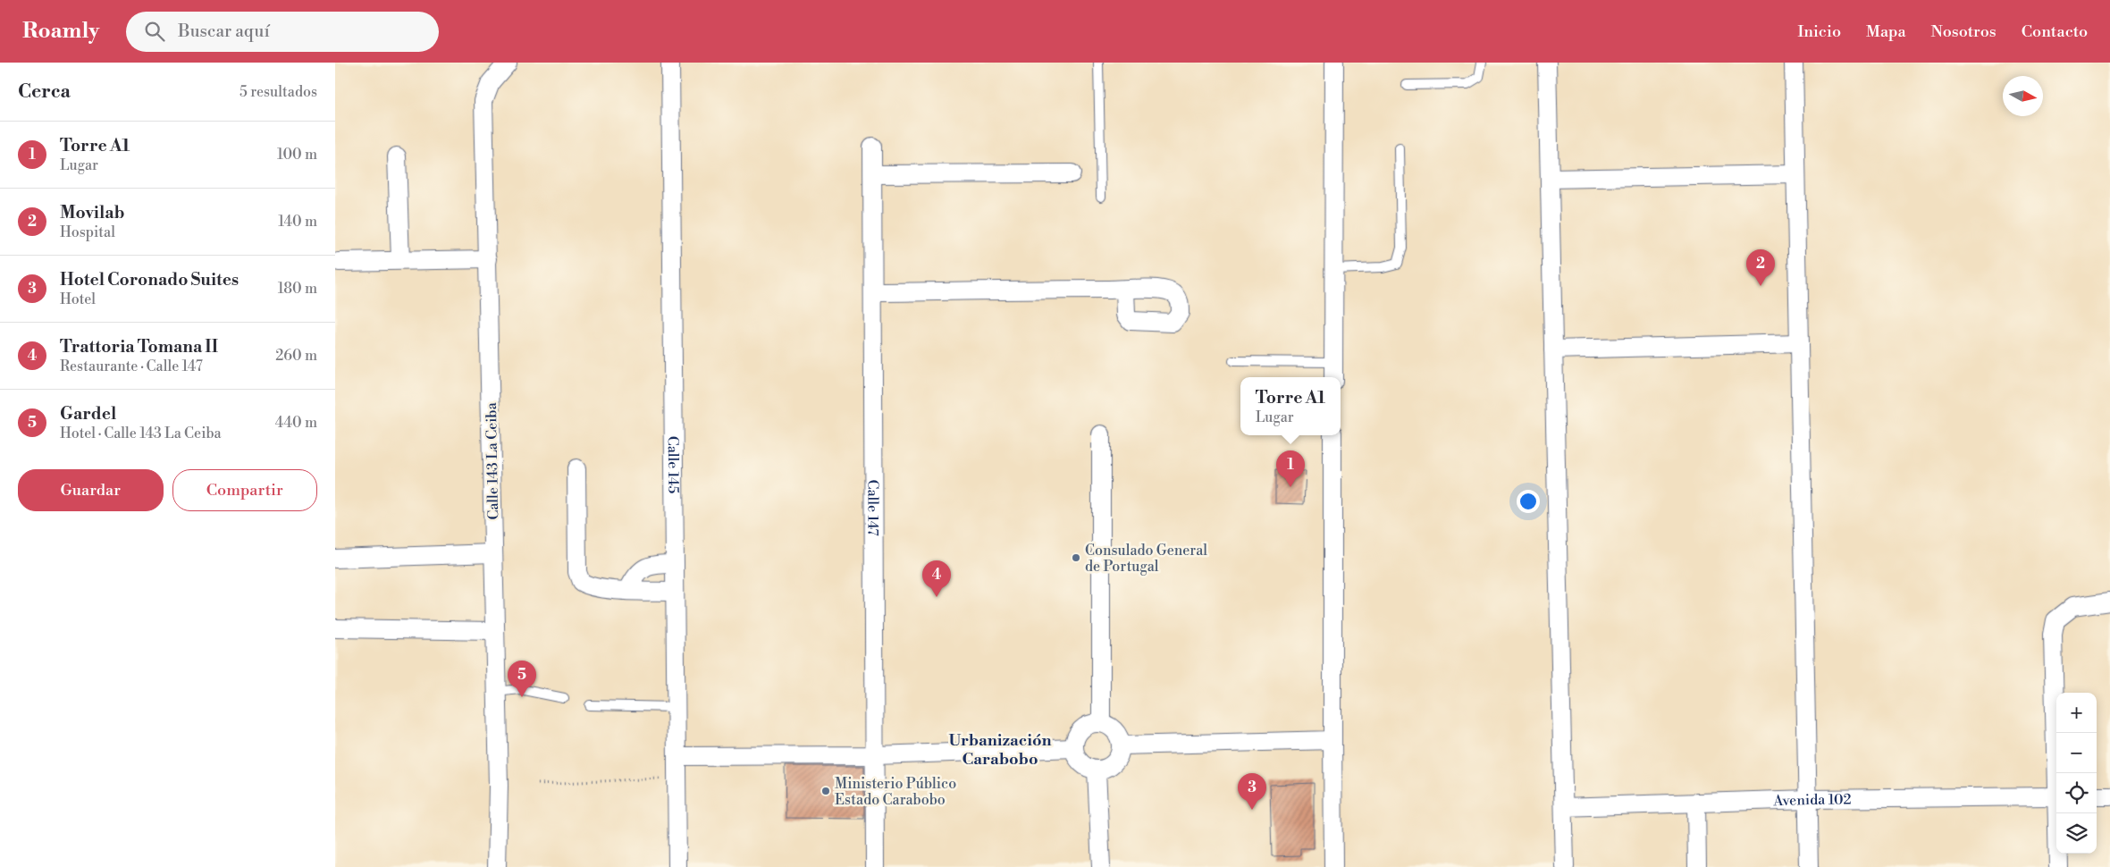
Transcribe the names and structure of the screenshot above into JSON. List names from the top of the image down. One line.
{"streets":{"street":["Calle 143 La Ceiba","Calle 145","Calle 147","Avenida 102"]},"districts":["Urbanización Carabobo"],"places":["Consulado General de Portugal","Ministerio Público Estado Carabobo"],"north":"right","page":{"header":"Roamly","search":"Buscar aquí","nav":["Inicio","Mapa","Nosotros","Contacto"],"heading":["Cerca","5 resultados"],"list":[{"mark":"1","name":"Torre A1","note":"Lugar","value":"100 m"},{"mark":"2","name":"Movilab","note":"Hospital","value":"140 m"},{"mark":"3","name":"Hotel Coronado Suites","note":"Hotel","value":"180 m"},{"mark":"4","name":"Trattoria Tomana II","note":"Restaurante · Calle 147","value":"260 m"},{"mark":"5","name":"Gardel","note":"Hotel · Calle 143 La Ceiba","value":"440 m"}],"pins":["2","1","4","5","3"],"popup":["Torre A1","Lugar"],"buttons":["Guardar","Compartir"],"map_buttons":["+","−"]}}
